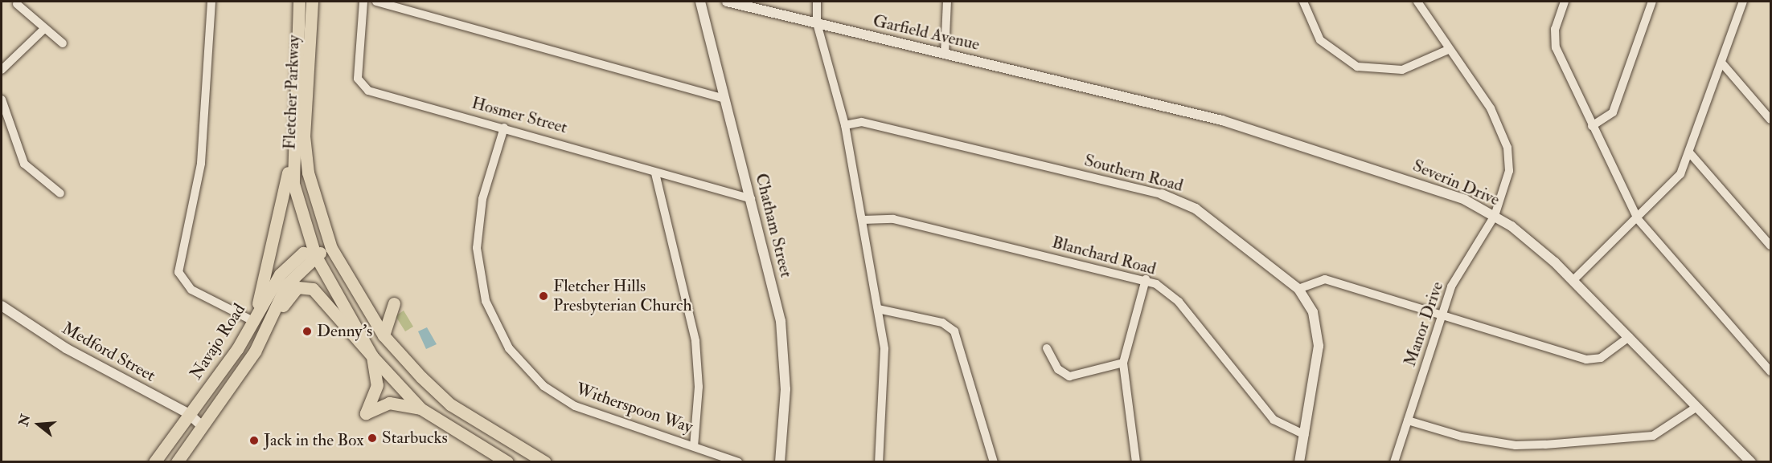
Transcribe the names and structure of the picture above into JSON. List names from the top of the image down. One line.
{"streets":{"main road":["Fletcher Parkway","Navajo Road"],"street":["Garfield Avenue","Hosmer Street","Southern Road","Severin Drive","Chatham Street","Blanchard Road","Manor Drive","Medford Street","Witherspoon Way"]},"crossings":[["Garfield Avenue","Severin Drive"],["Fletcher Parkway","Navajo Road"],["Hosmer Street","Chatham Street"],["Hosmer Street","Witherspoon Way"],["Southern Road","Blanchard Road"],["Severin Drive","Manor Drive"],["Navajo Road","Medford Street"]],"places":["Fletcher Hills Presbyterian Church","Denny's","Starbucks","Jack in the Box"],"north":"left"}
